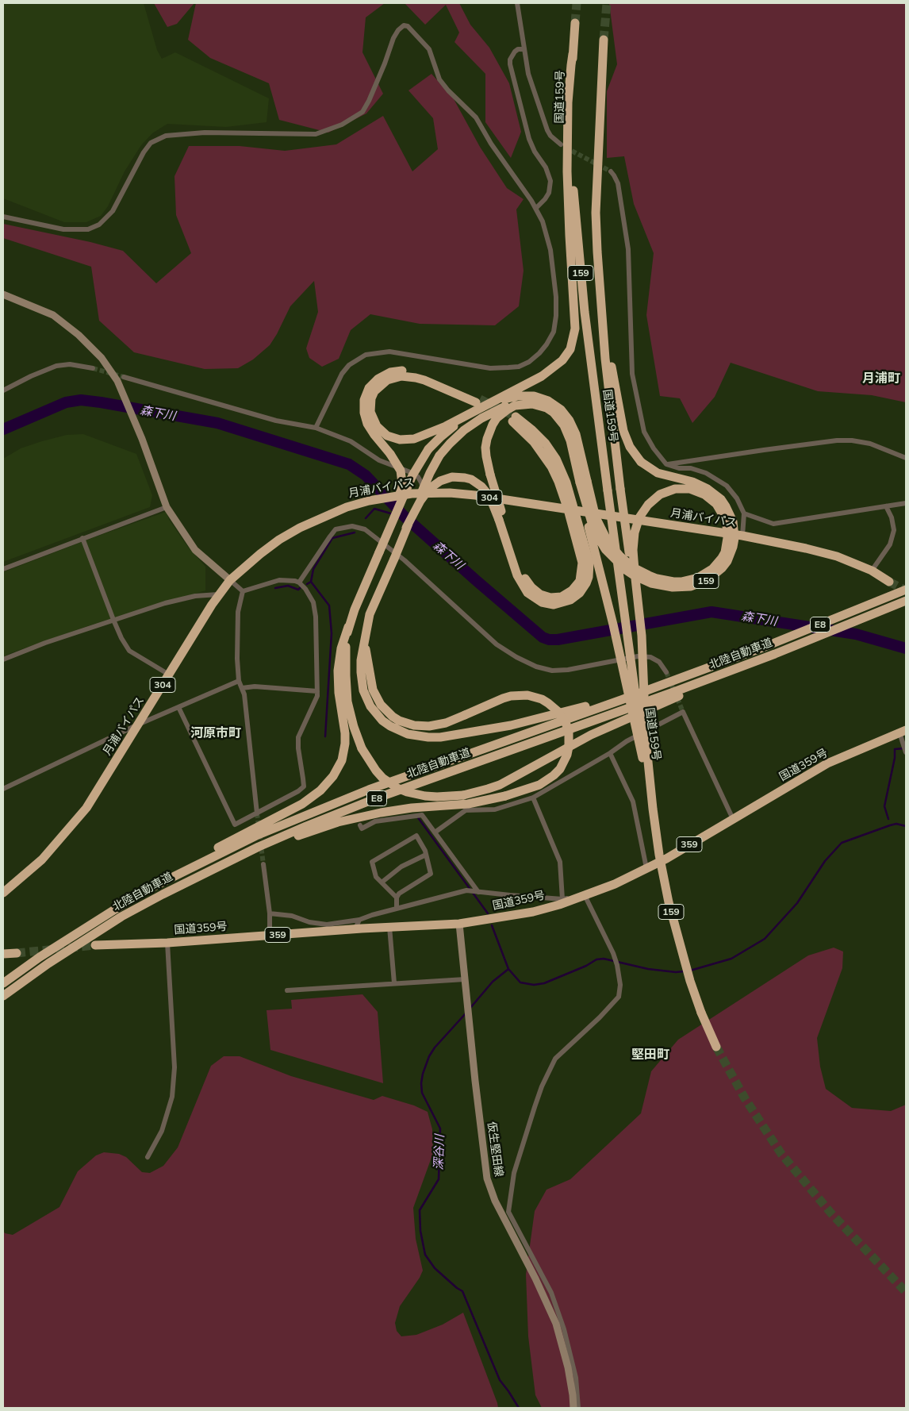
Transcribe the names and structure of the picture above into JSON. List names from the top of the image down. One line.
{"streets":{"highway":["国道159号","159","月浦バイパス","304","E8","北陸自動車道","国道359号","359"],"main road":["仮生堅田線"]},"crossings":[["国道159号","159"],["国道359号","仮生堅田線"]],"districts":["月浦町","河原市町","堅田町"],"water":["森下川","深谷川"]}
